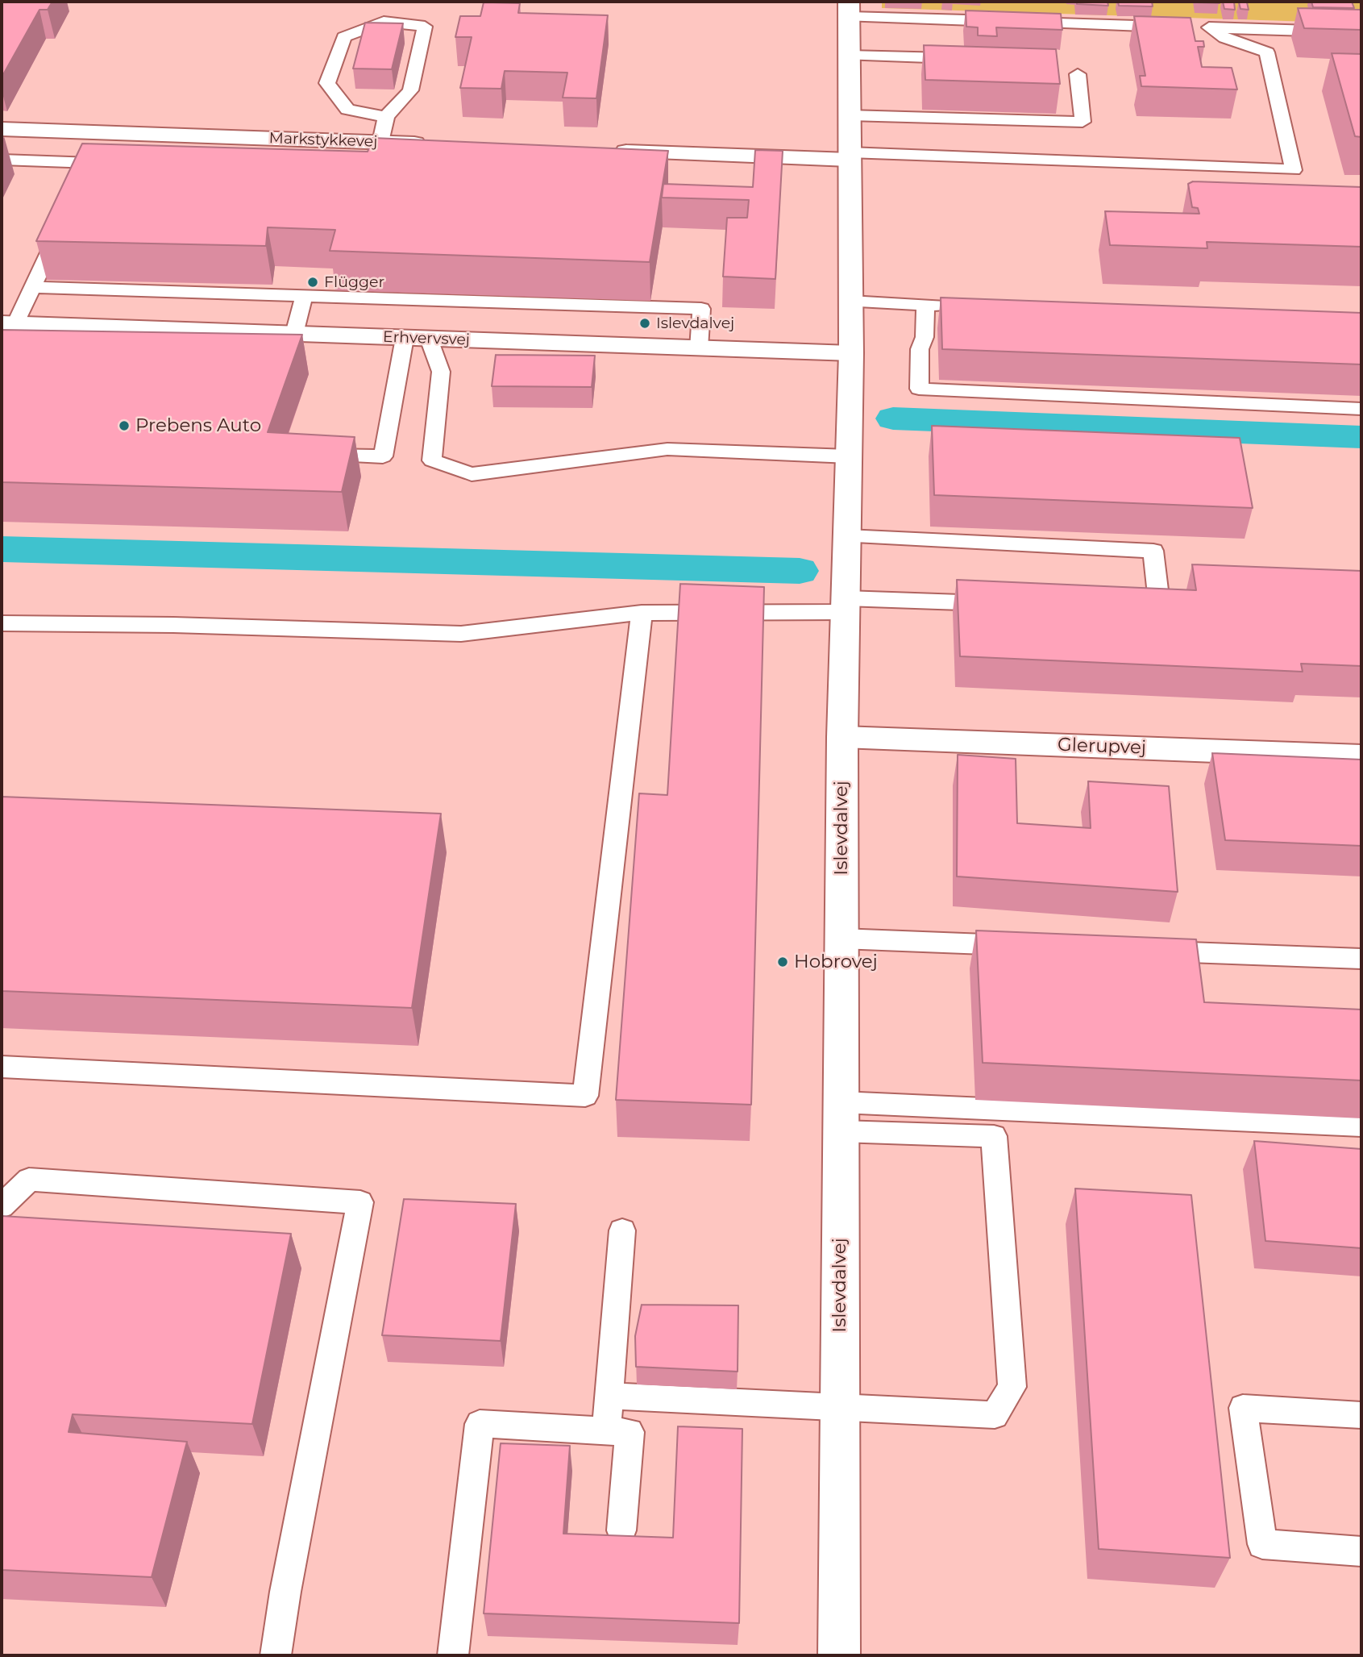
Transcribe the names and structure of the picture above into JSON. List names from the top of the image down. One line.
{"streets":{"street":["Markstykkevej","Erhvervsvej","Glerupvej","Islevdalvej"]},"crossings":[["Erhvervsvej","Islevdalvej"],["Glerupvej","Islevdalvej"]],"places":["Flügger","Islevdalvej","Prebens Auto","Hobrovej"]}
